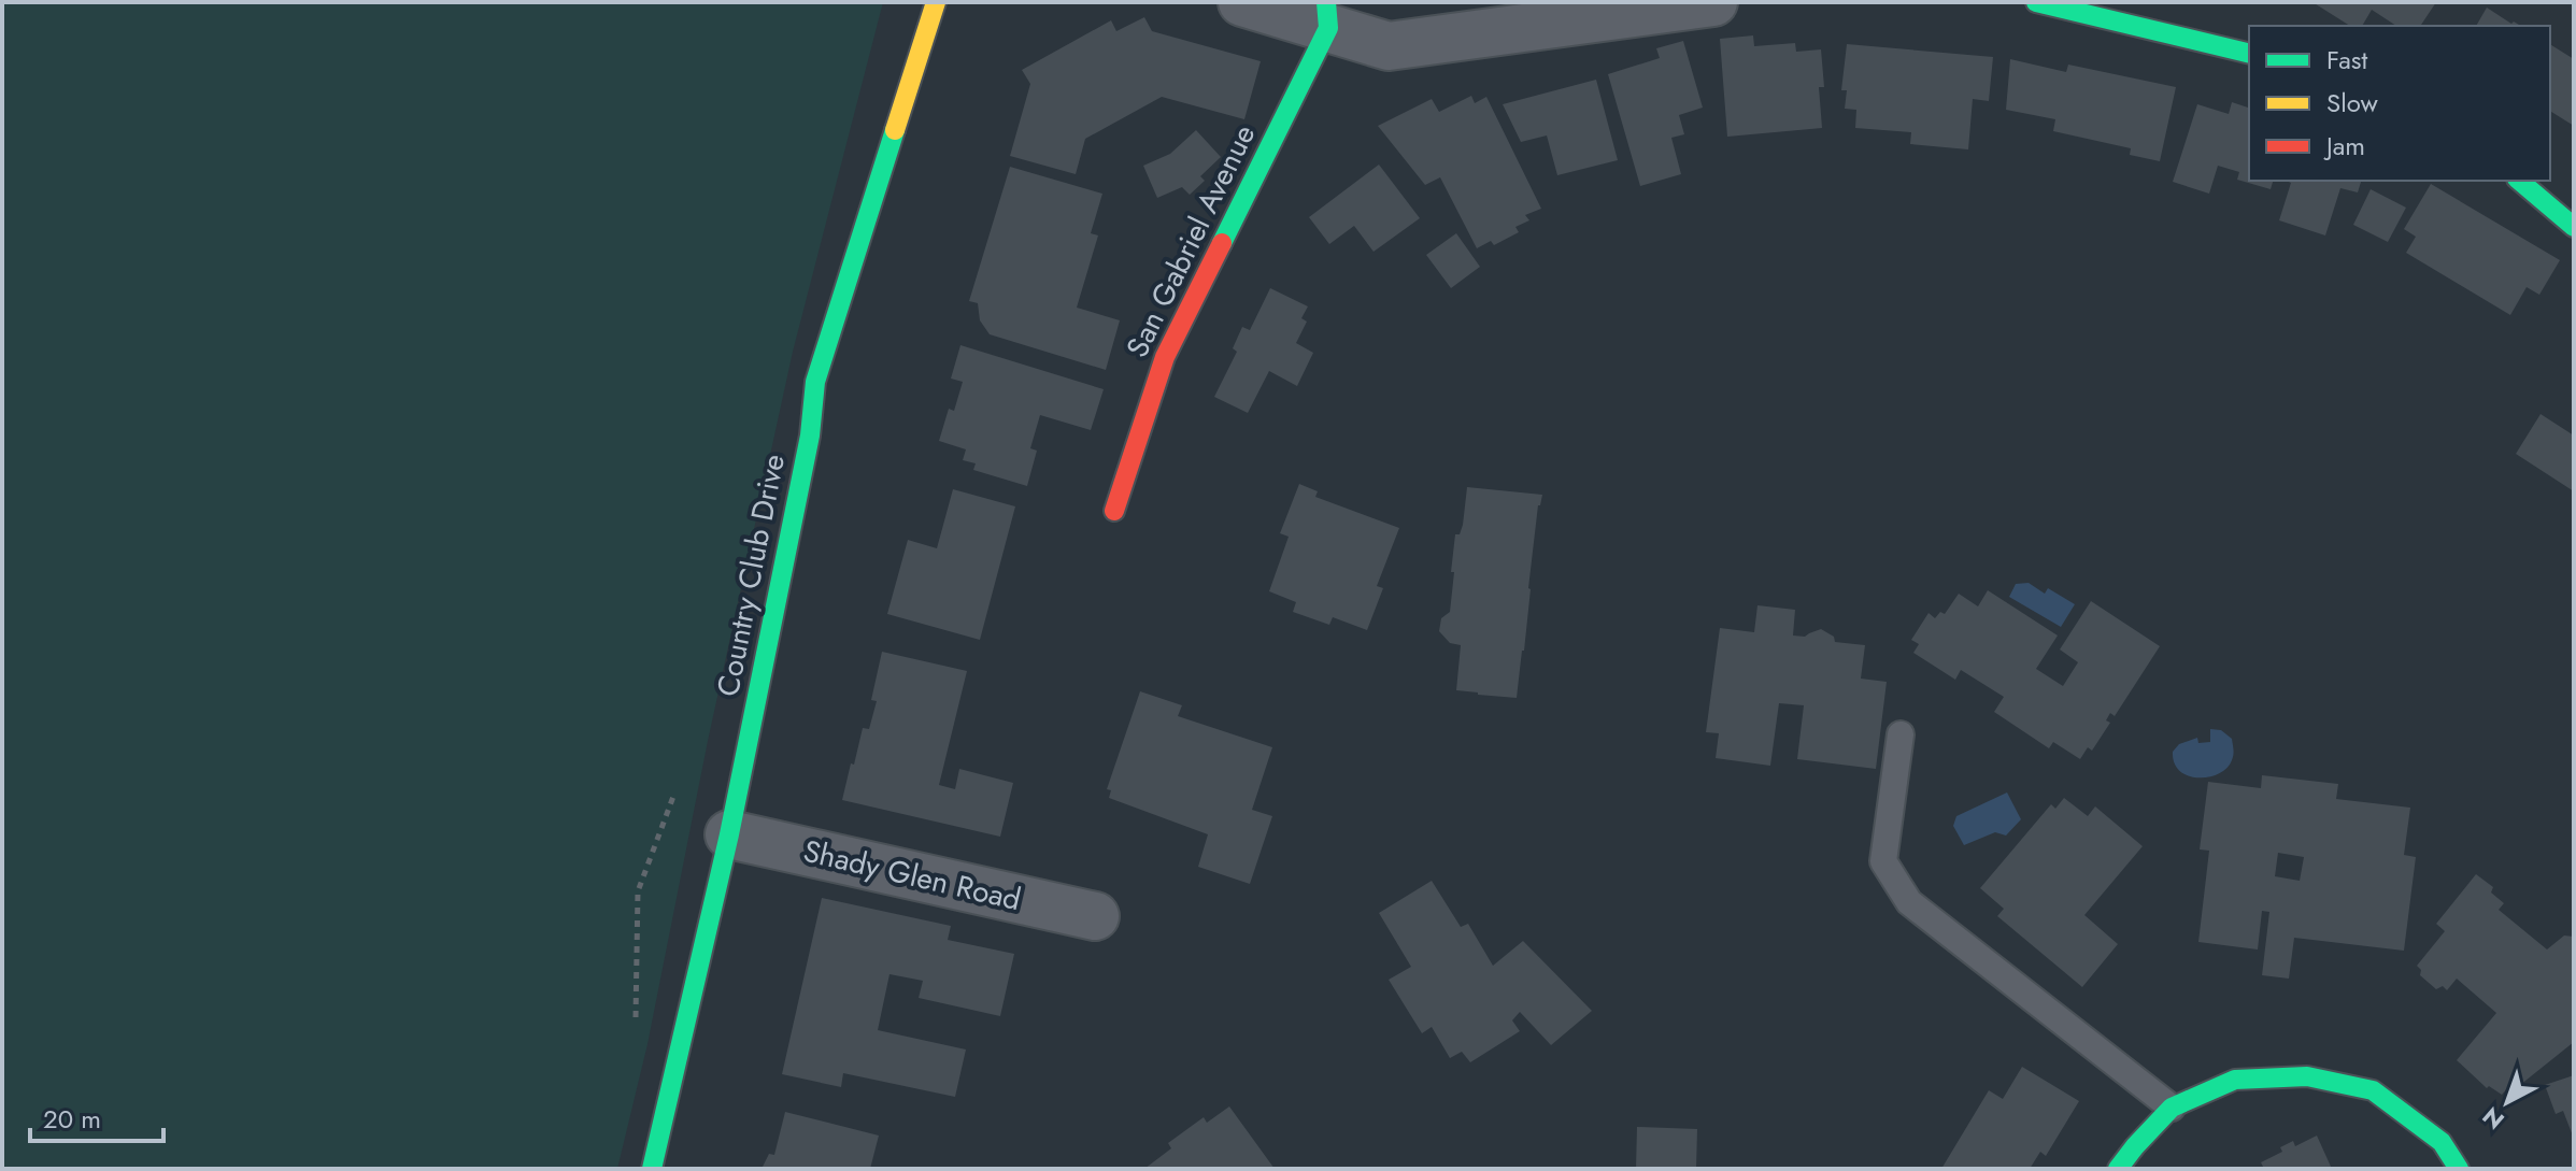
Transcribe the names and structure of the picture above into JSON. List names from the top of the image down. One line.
{"streets":{"street":["San Gabriel Avenue","Country Club Drive","Shady Glen Road"]},"crossings":[["Country Club Drive","Shady Glen Road"]],"legend":["Fast","Slow","Jam"],"scale_bar":"20 m","north":"bottom left"}
